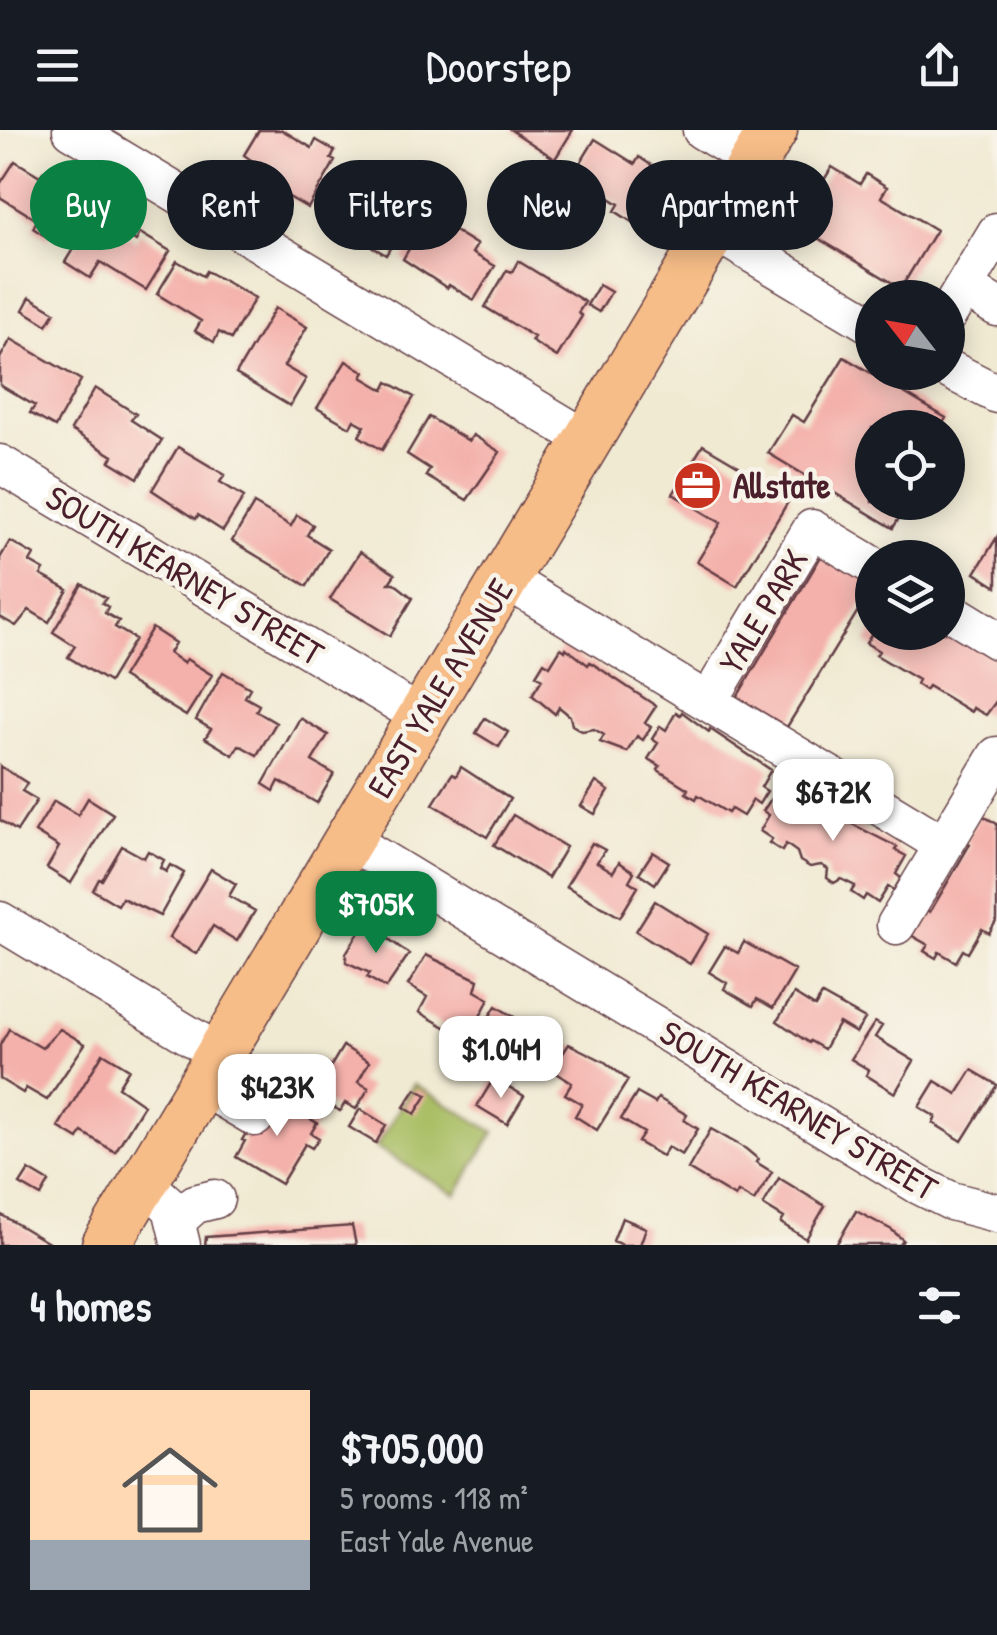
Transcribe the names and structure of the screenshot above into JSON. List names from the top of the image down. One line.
{"streets":{"main road":["EAST YALE AVENUE"],"street":["SOUTH KEARNEY STREET","YALE PARK"]},"crossings":[["SOUTH KEARNEY STREET","EAST YALE AVENUE"],["YALE PARK","EAST YALE AVENUE"]],"places":{"office":["Allstate"]},"north":"top left","page":{"header":"Doorstep","chip":["Buy","Rent","Filters","New","Apartment"],"price":["$672K","$705K","$1.04M","$423K"],"heading":"4 homes","list":[{"name":"$705,000","note":"5 rooms · 118 m² · East Yale Avenue"}]}}
